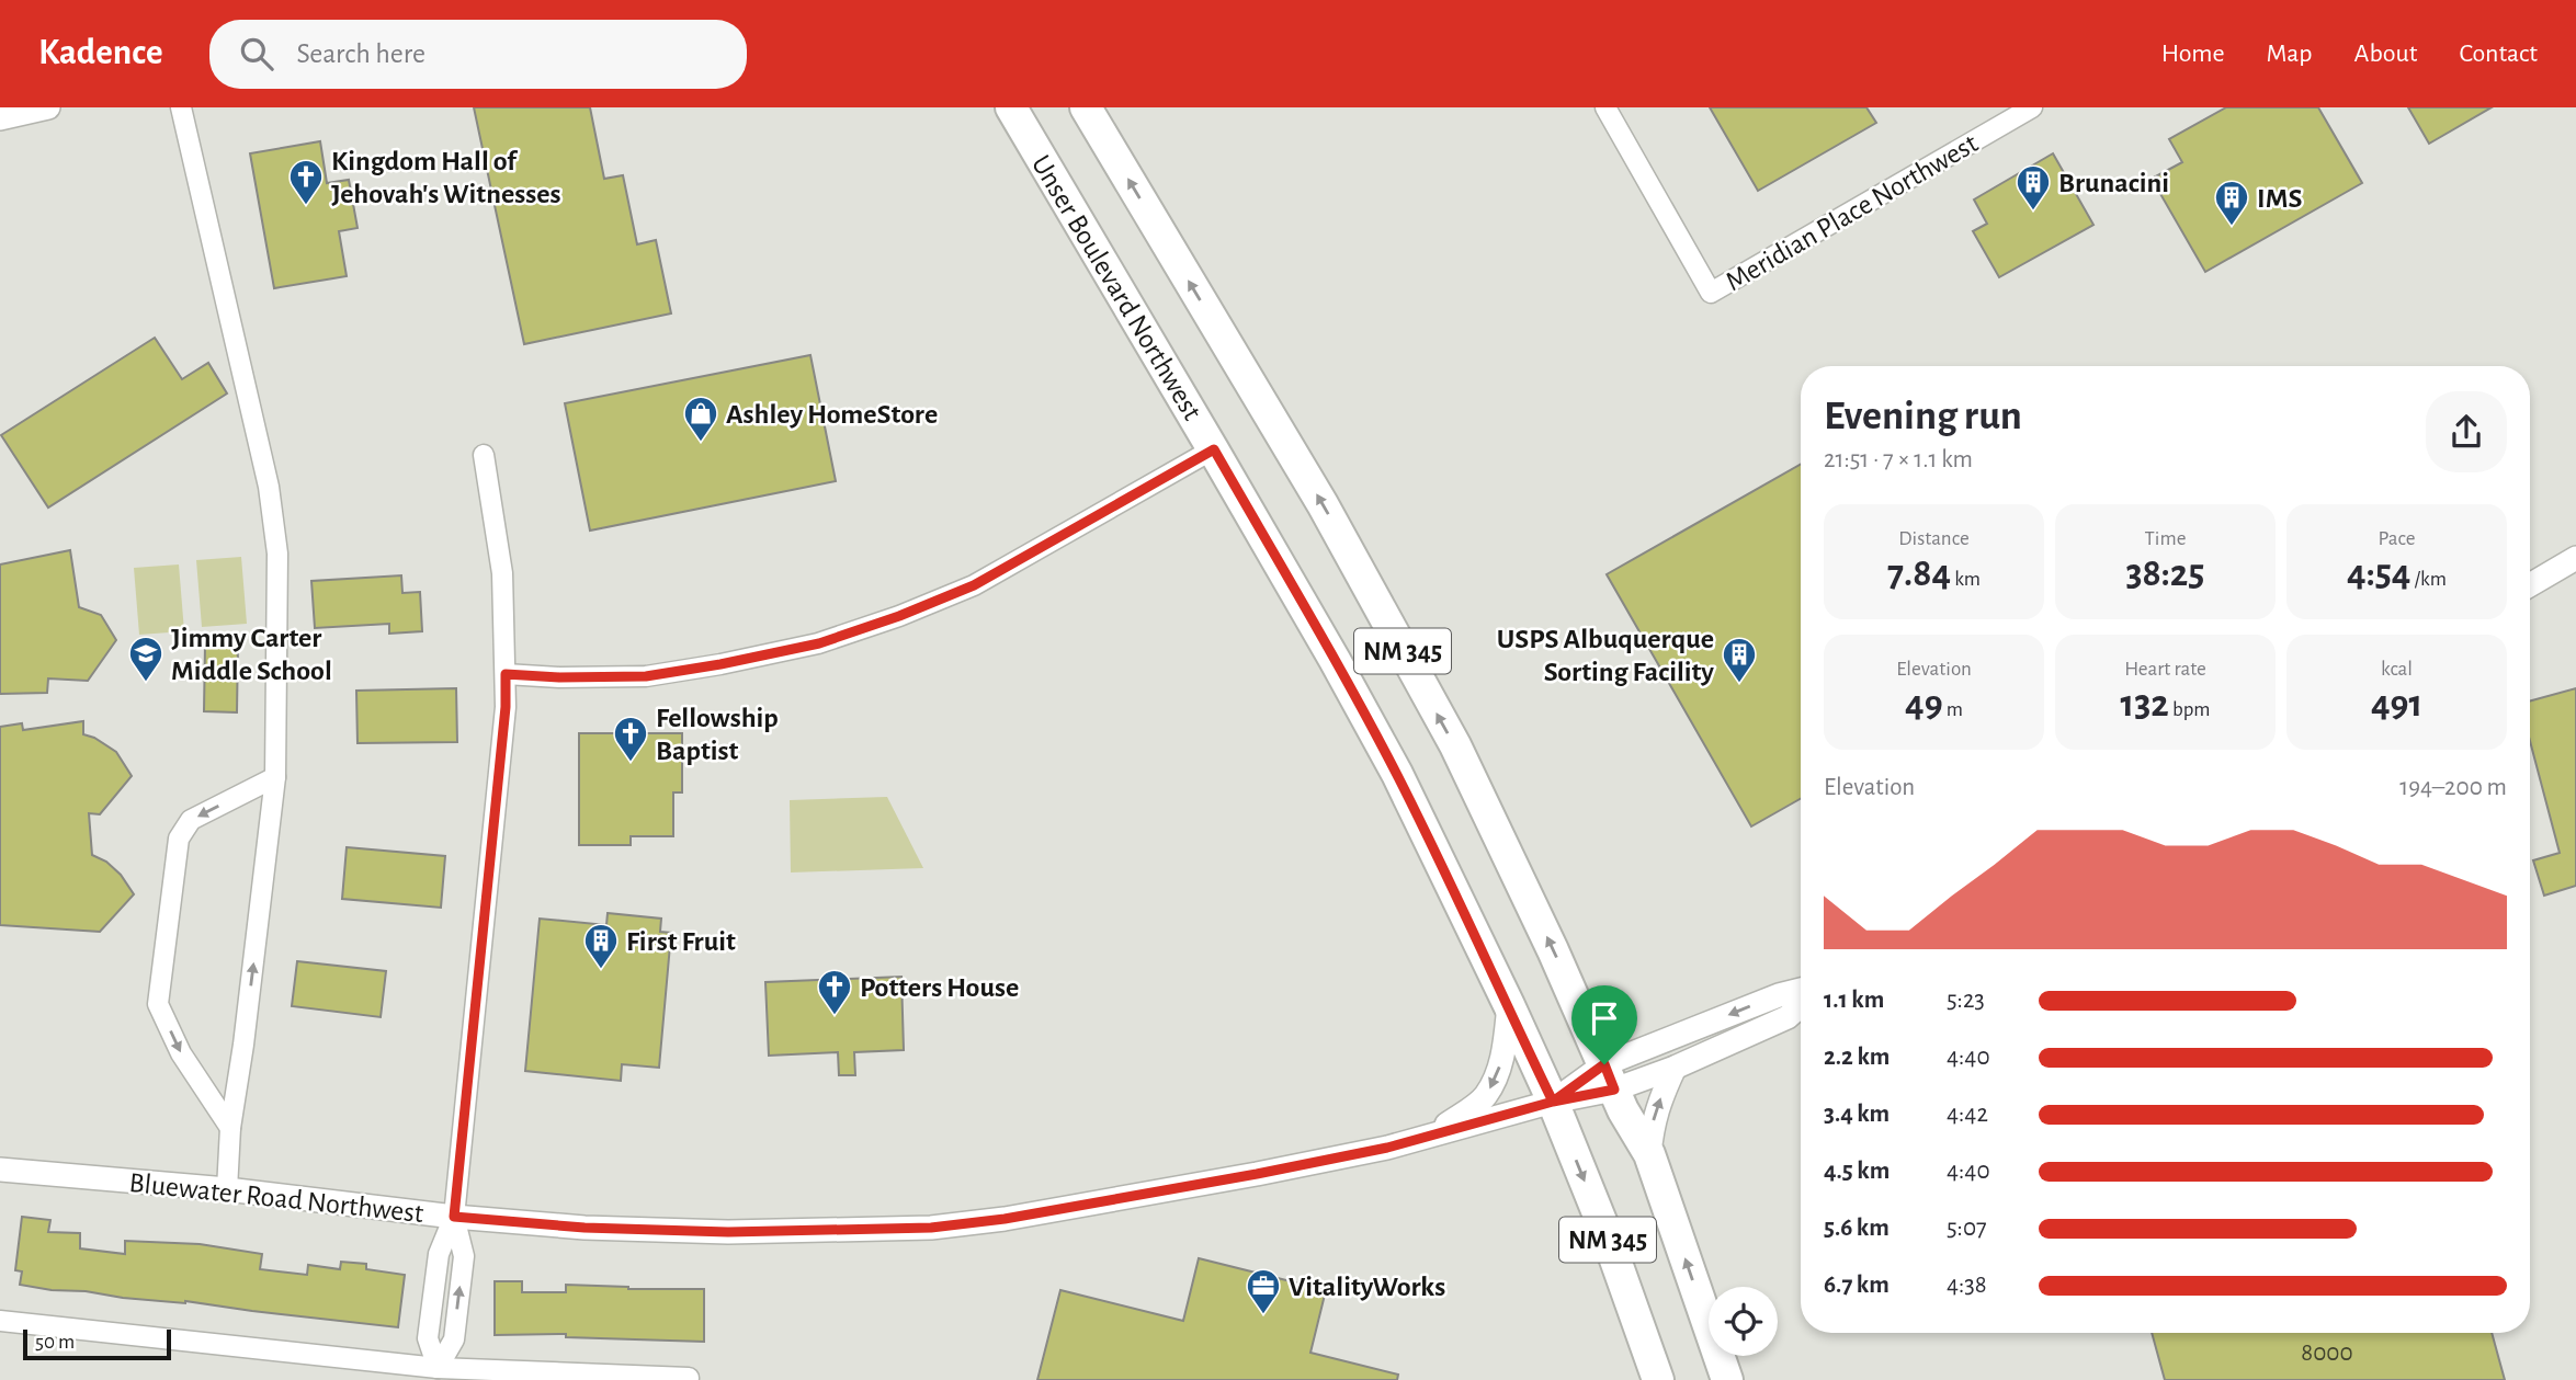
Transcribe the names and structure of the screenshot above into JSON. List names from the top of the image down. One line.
{"streets":{"main road":["Unser Boulevard Northwest","NM 345"],"street":["Meridian Place Northwest","Bluewater Road Northwest"]},"crossings":[["Unser Boulevard Northwest","Bluewater Road Northwest"],["NM 345","Bluewater Road Northwest"]],"places":{"church":["Kingdom Hall of Jehovah's Witnesses","Fellowship Baptist","Potters House"],"building":["Brunacini","IMS","USPS Albuquerque Sorting Facility","First Fruit"],"shop":["Ashley HomeStore"],"school or university":["Jimmy Carter Middle School"],"office":["VitalityWorks"]},"house_numbers":["8000"],"scale_bar":"50 m","page":{"header":"Kadence","search":"Search here","nav":["Home","Map","About","Contact"],"heading":["Evening run","21:51 · 7 × 1.1 km"],"stats":[["Distance","7.84 km"],["Time","38:25"],["Pace","4:54 /km"],["Elevation","49 m"],["Heart rate","132 bpm"],["kcal","491"]],"chart":["Elevation","194–200 m"],"list":[{"name":"1.1 km","note":"5:23"},{"name":"2.2 km","note":"4:40"},{"name":"3.4 km","note":"4:42"},{"name":"4.5 km","note":"4:40"},{"name":"5.6 km","note":"5:07"},{"name":"6.7 km","note":"4:38"}],"scale":"50 m"}}
